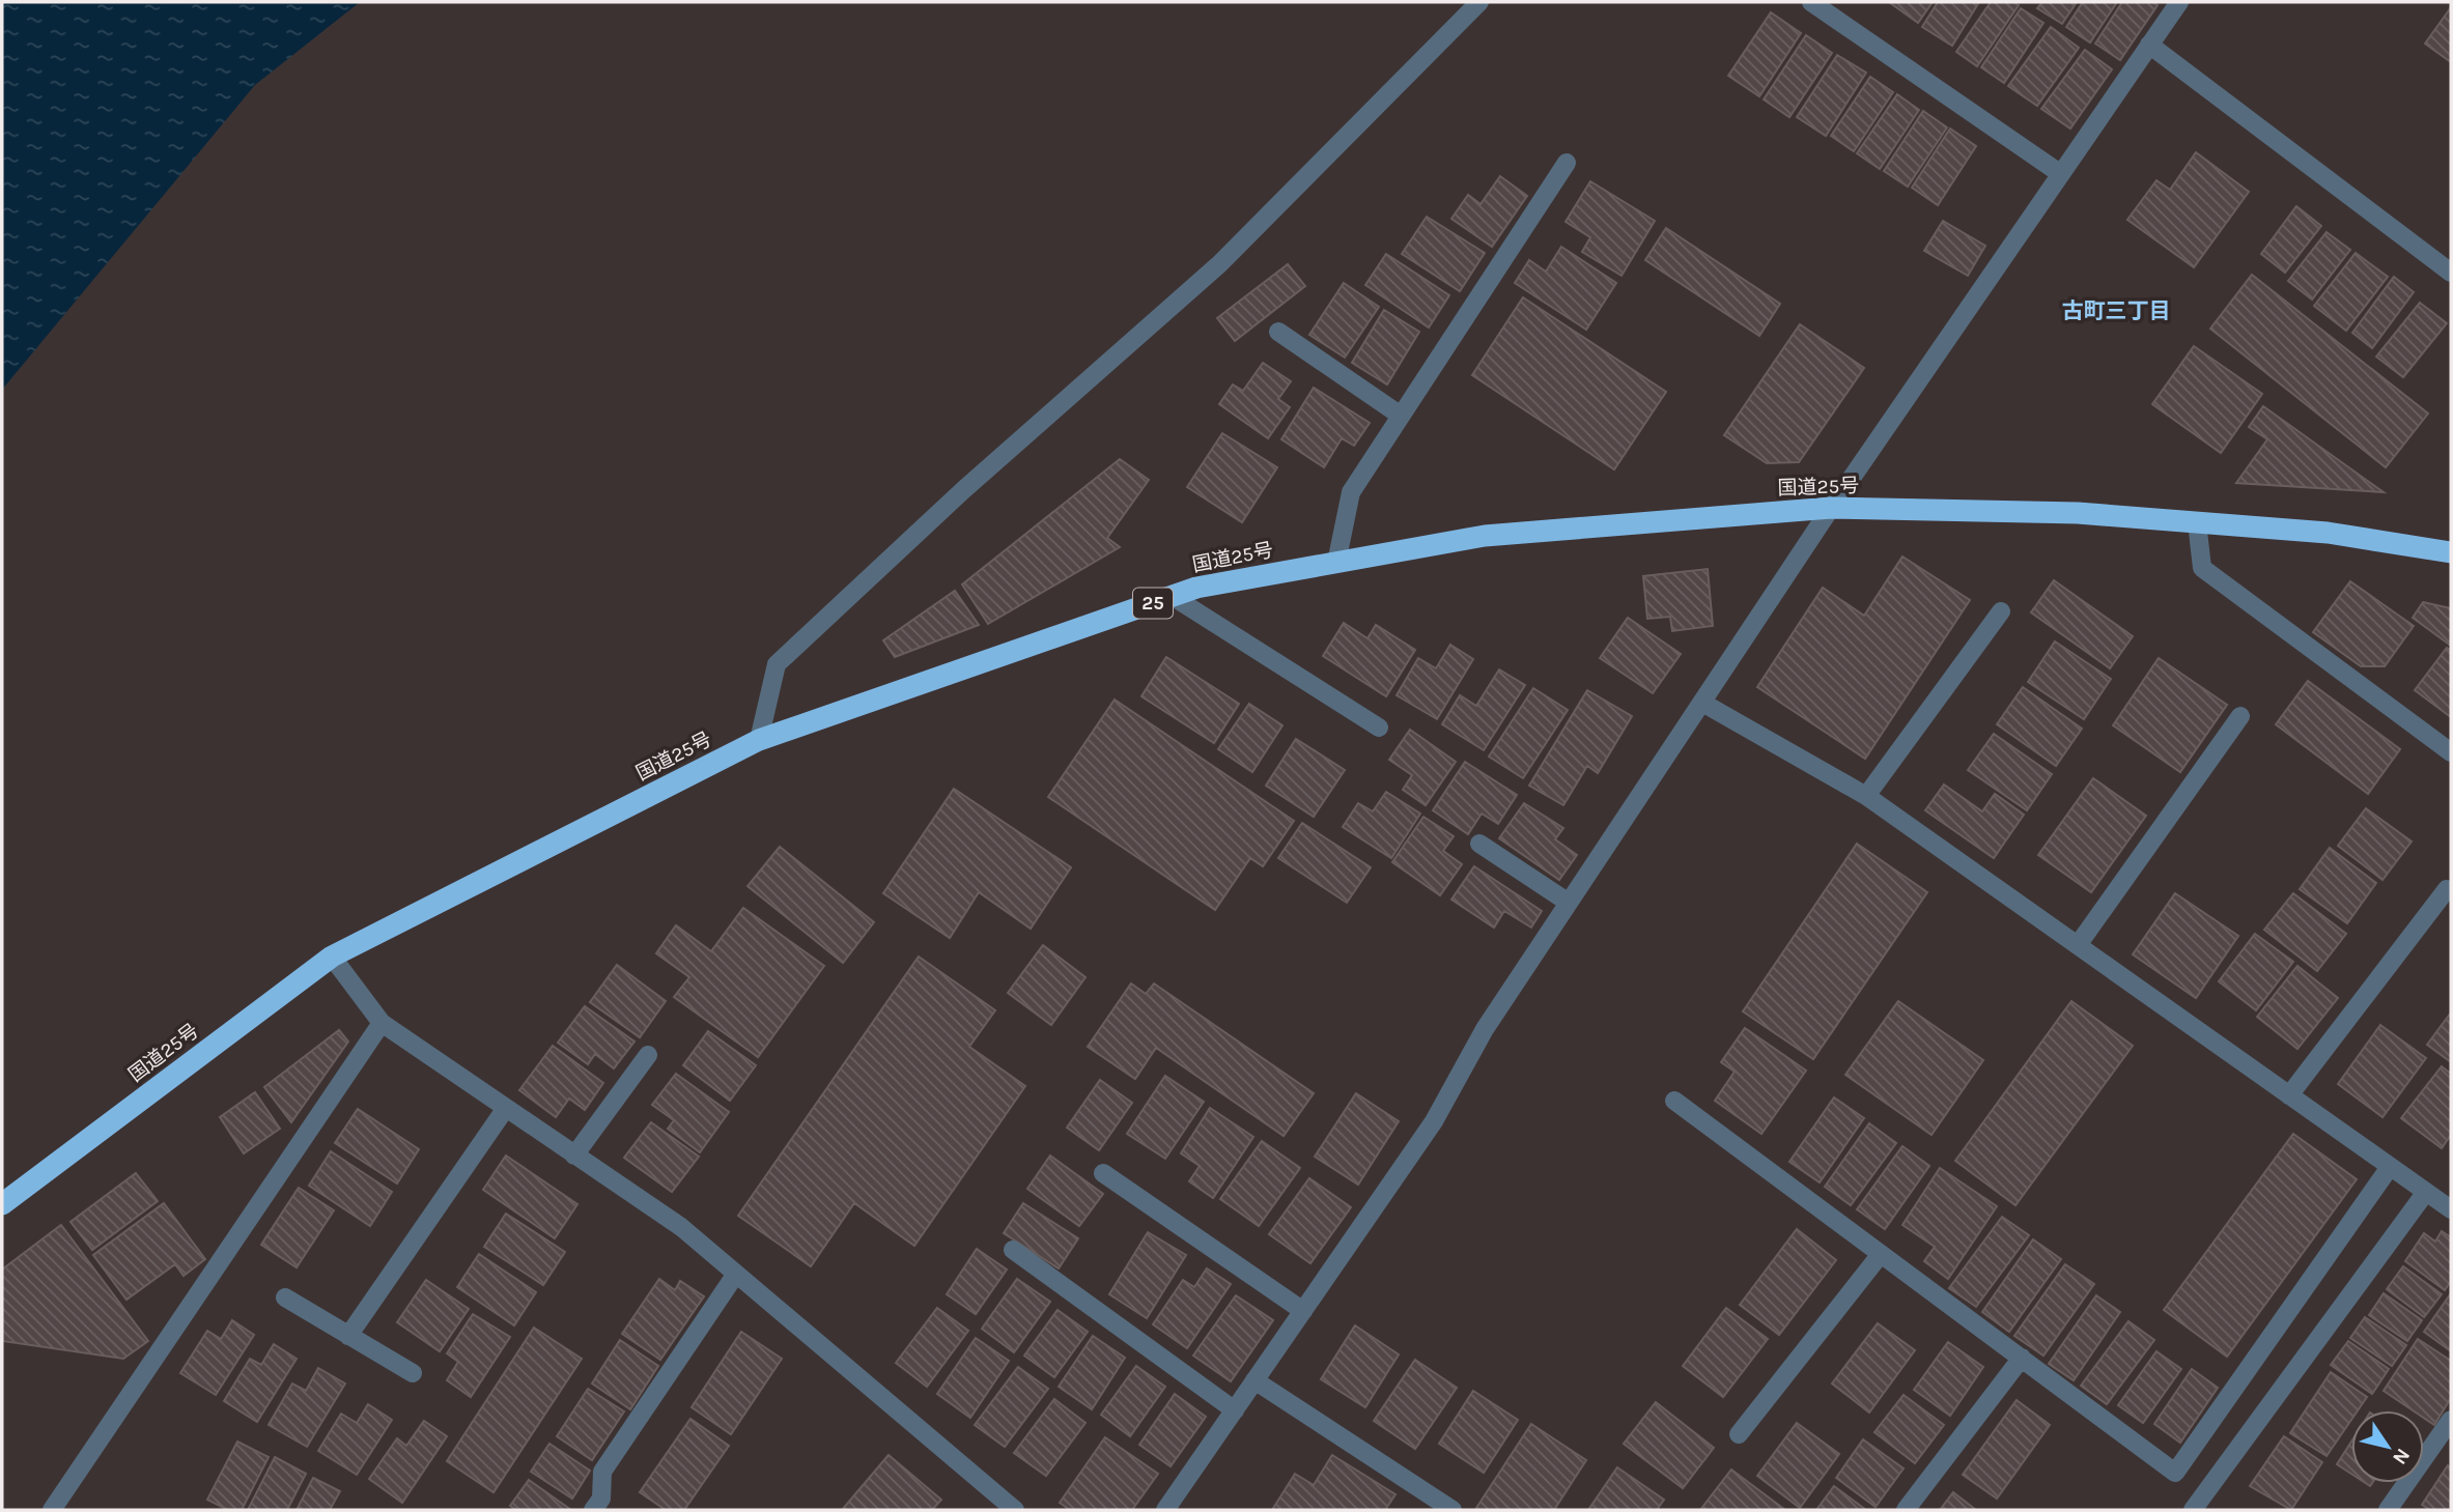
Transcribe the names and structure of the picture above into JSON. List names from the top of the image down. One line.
{"streets":{"highway":["国道25号","25"]},"districts":["古町三丁目"],"north":"bottom right"}
